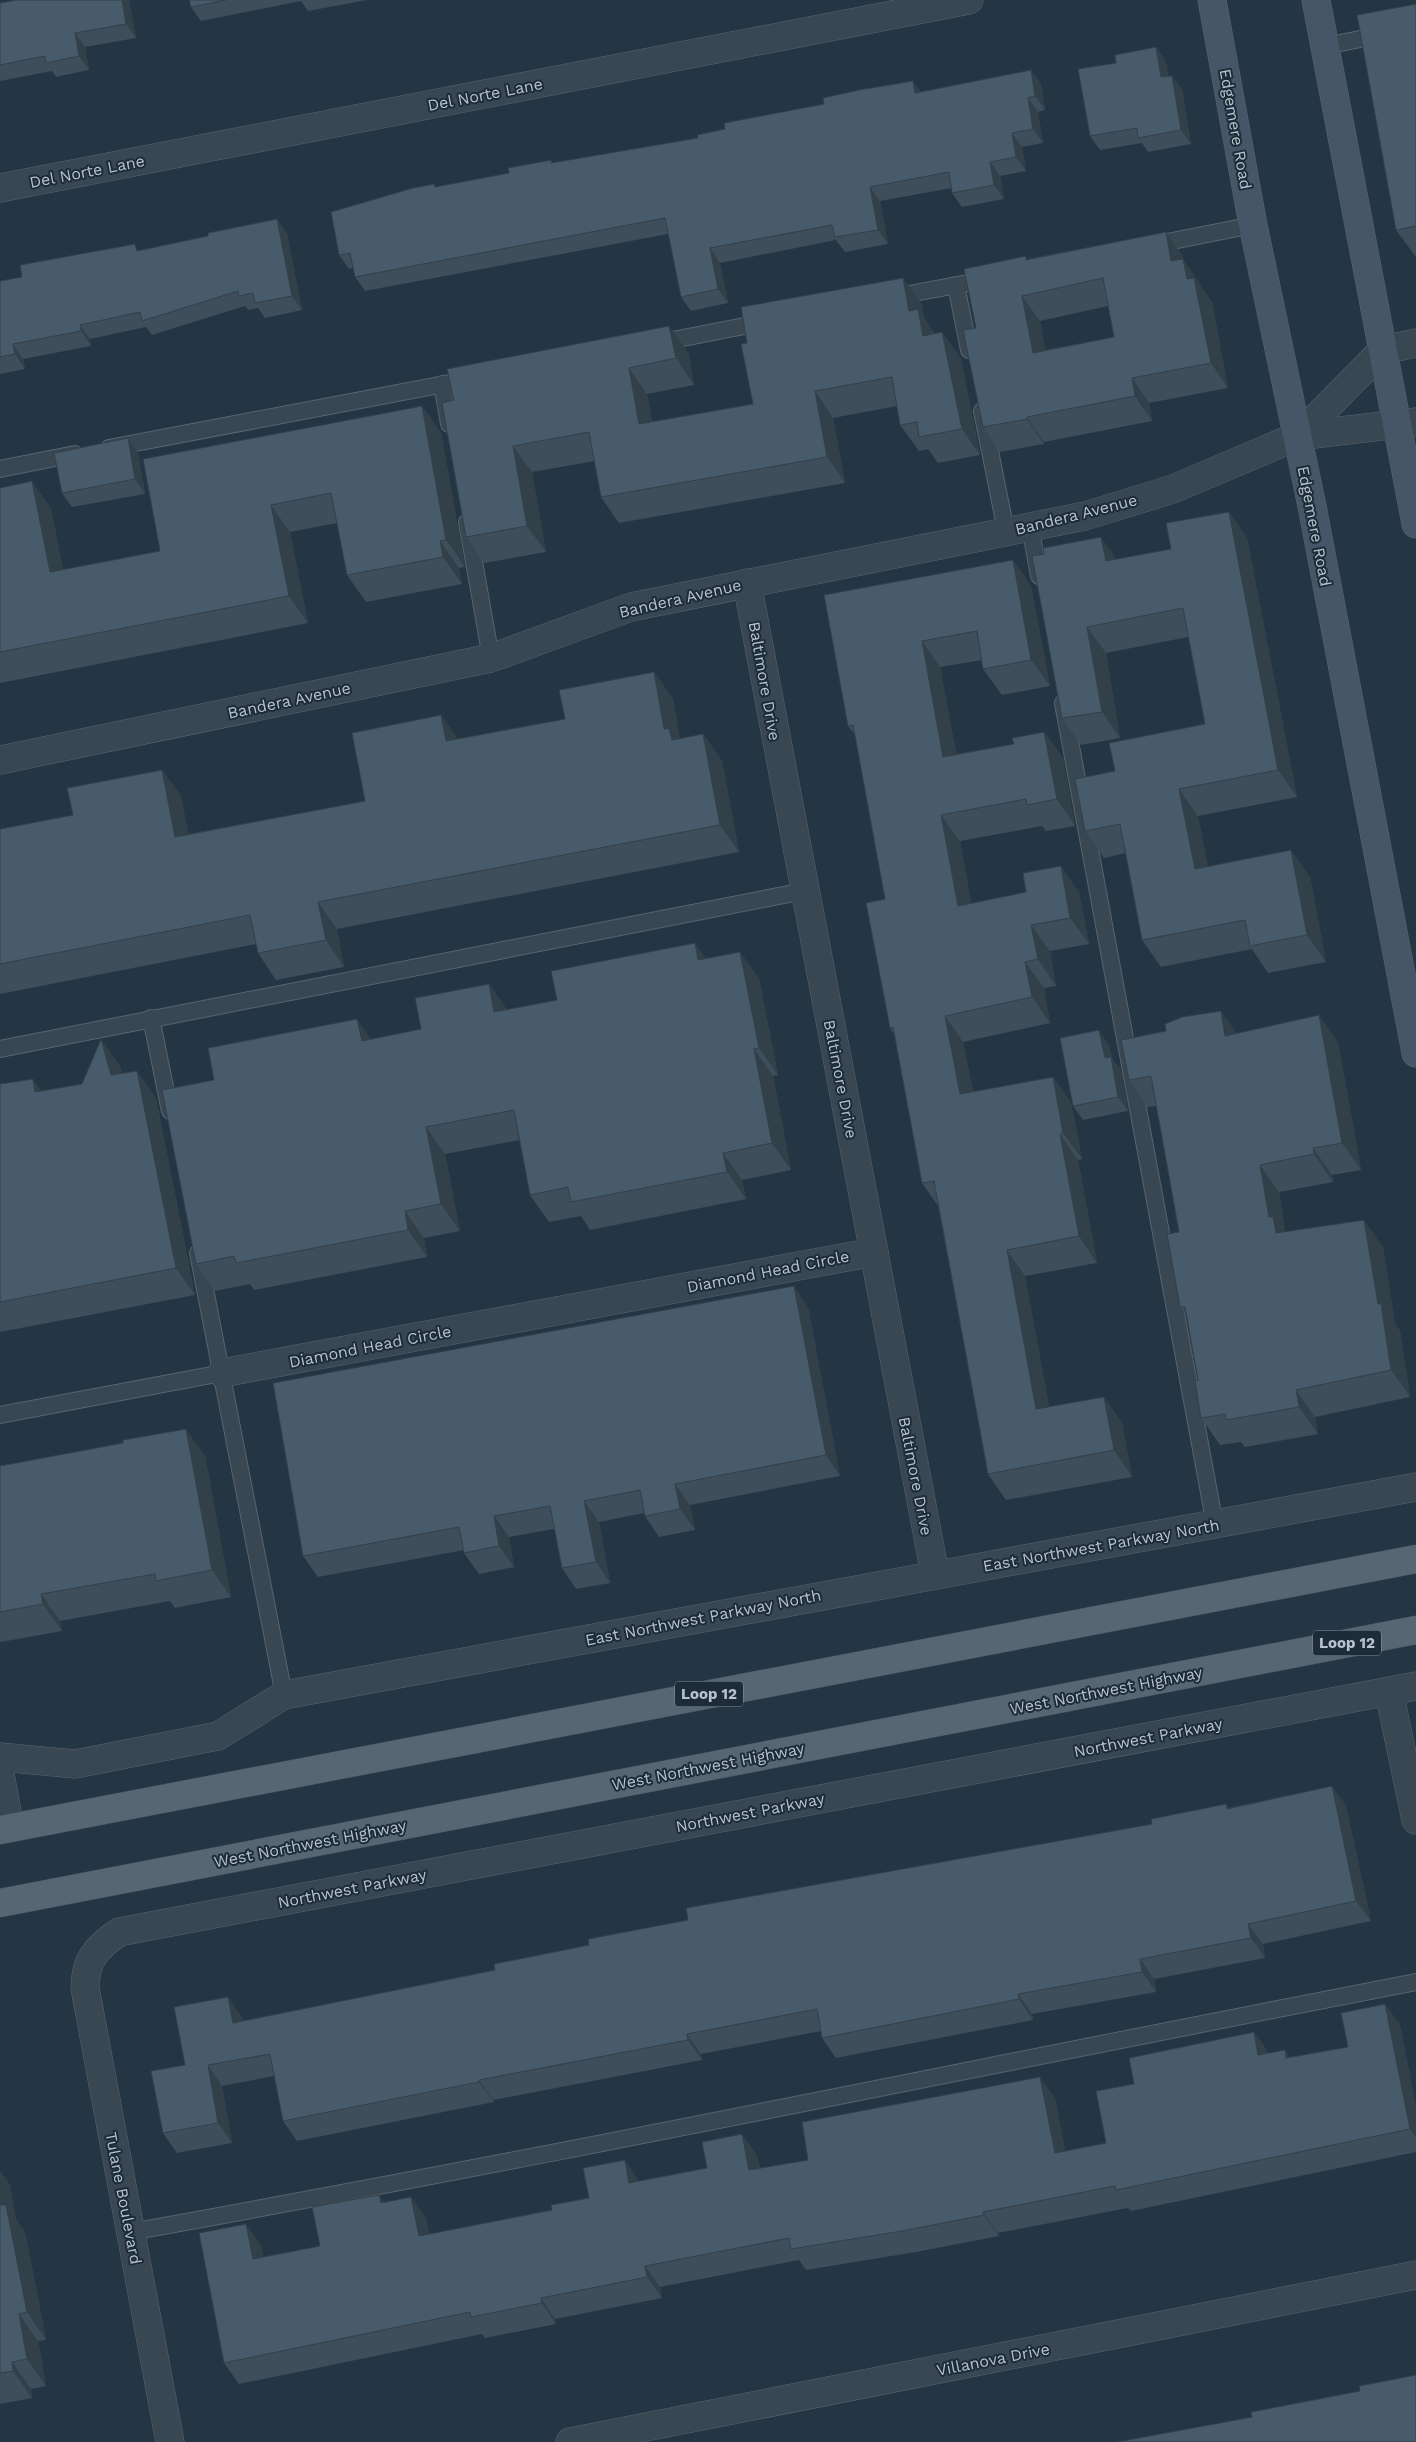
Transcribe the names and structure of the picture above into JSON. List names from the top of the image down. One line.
{"streets":{"main road":["Loop 12","West Northwest Highway"],"street":["Del Norte Lane","Edgemere Road","Bandera Avenue","Baltimore Drive","Diamond Head Circle","East Northwest Parkway North","Northwest Parkway","Tulane Boulevard","Villanova Drive"]},"crossings":[["Edgemere Road","Bandera Avenue"],["Bandera Avenue","Baltimore Drive"],["Baltimore Drive","Diamond Head Circle"],["Baltimore Drive","East Northwest Parkway North"],["Northwest Parkway","Tulane Boulevard"]]}
